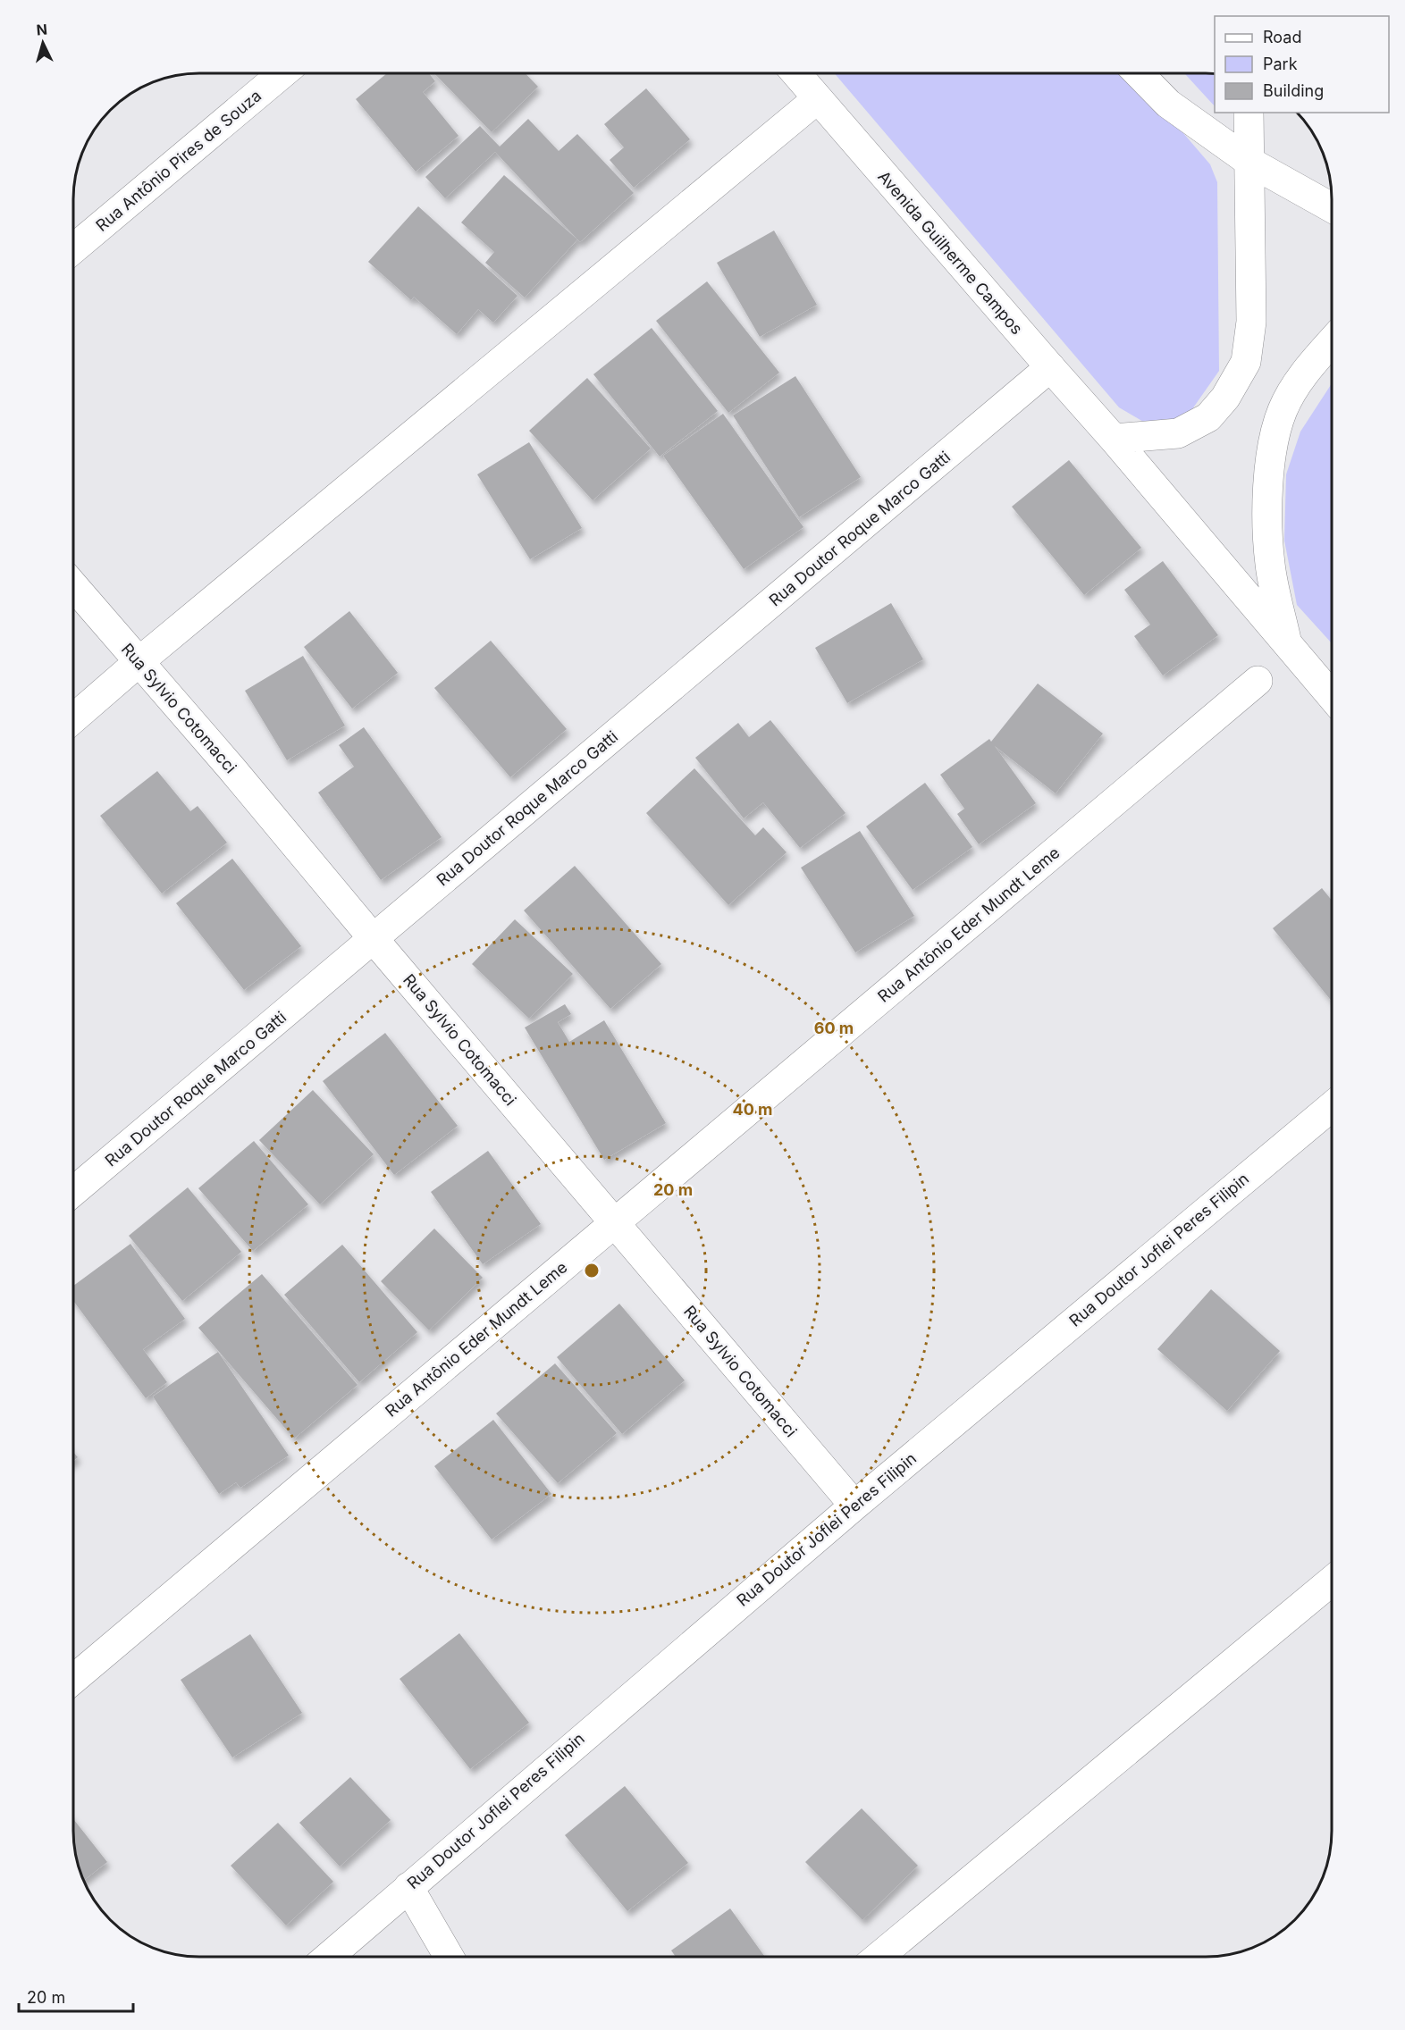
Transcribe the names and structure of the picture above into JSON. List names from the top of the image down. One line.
{"streets":{"street":["Rua Antônio Pires de Souza","Avenida Guilherme Campos","Rua Doutor Roque Marco Gatti","Rua Sylvio Cotomacci","Rua Antônio Eder Mundt Leme","Rua Doutor Joflei Peres Filipin"]},"crossings":[["Avenida Guilherme Campos","Rua Doutor Roque Marco Gatti"],["Rua Doutor Roque Marco Gatti","Rua Sylvio Cotomacci"],["Rua Sylvio Cotomacci","Rua Antônio Eder Mundt Leme"],["Rua Sylvio Cotomacci","Rua Doutor Joflei Peres Filipin"]],"legend":["Road","Park","Building"],"scale_bar":"20 m","north":"top","rings":["60 m","40 m","20 m"]}
